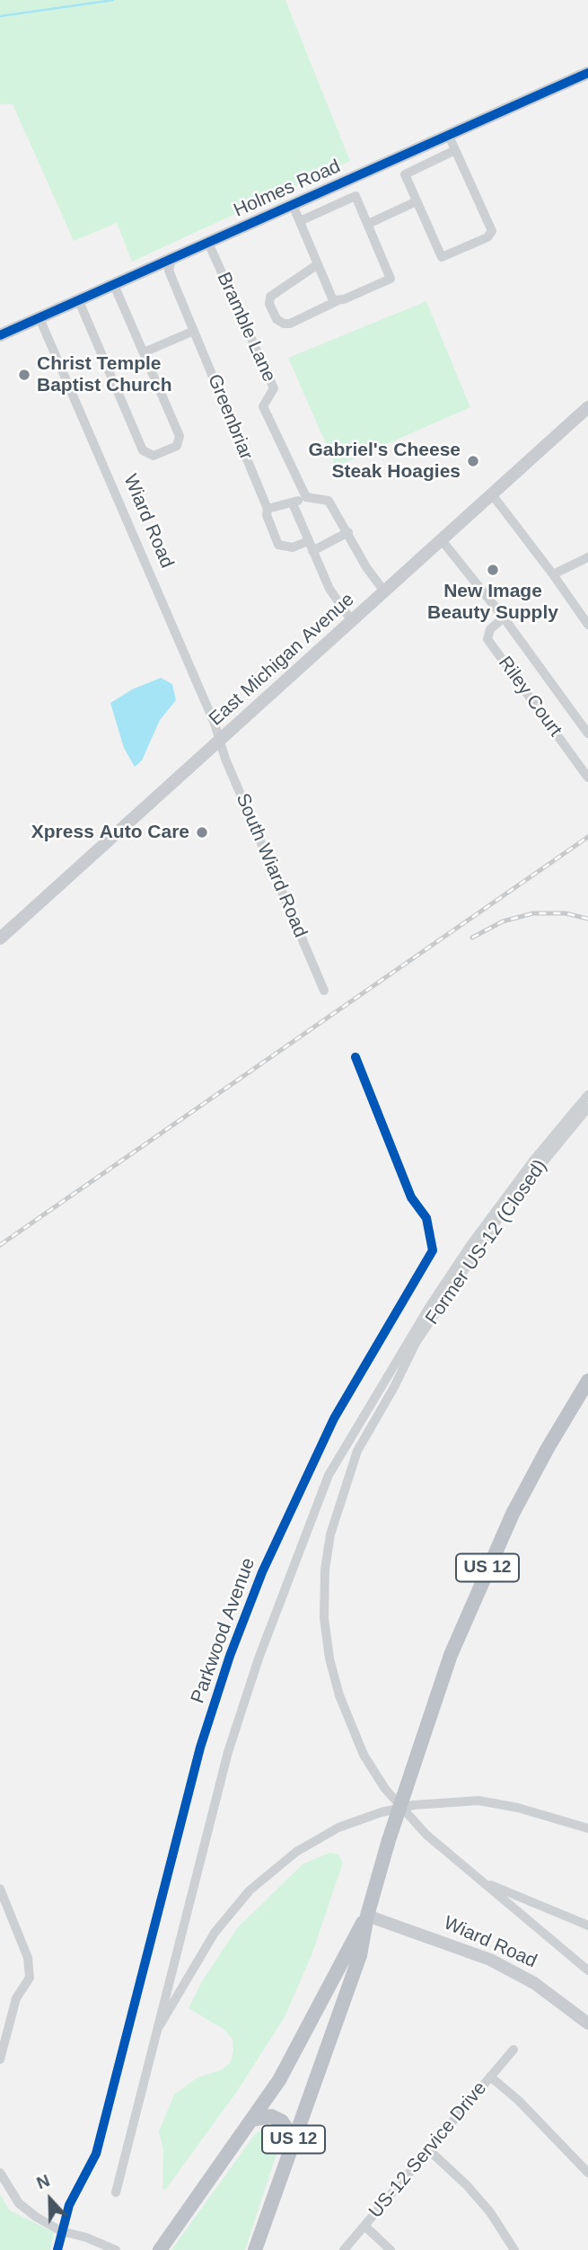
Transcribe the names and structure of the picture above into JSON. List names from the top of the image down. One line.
{"streets":{"highway":["US 12"],"main road":["Holmes Road","Wiard Road","East Michigan Avenue"],"street":["Bramble Lane","Greenbriar","Riley Court","South Wiard Road","Former US-12 (Closed)","Parkwood Avenue","US-12 Service Drive"]},"crossings":[["Holmes Road","Bramble Lane"],["Holmes Road","Greenbriar"],["Holmes Road","Wiard Road"],["Wiard Road","East Michigan Avenue"],["Wiard Road","South Wiard Road"],["Wiard Road","US 12"],["East Michigan Avenue","Riley Court"],["East Michigan Avenue","South Wiard Road"]],"places":["Christ Temple Baptist Church","Gabriel's Cheese Steak Hoagies","New Image Beauty Supply","Xpress Auto Care"],"north":"top"}
